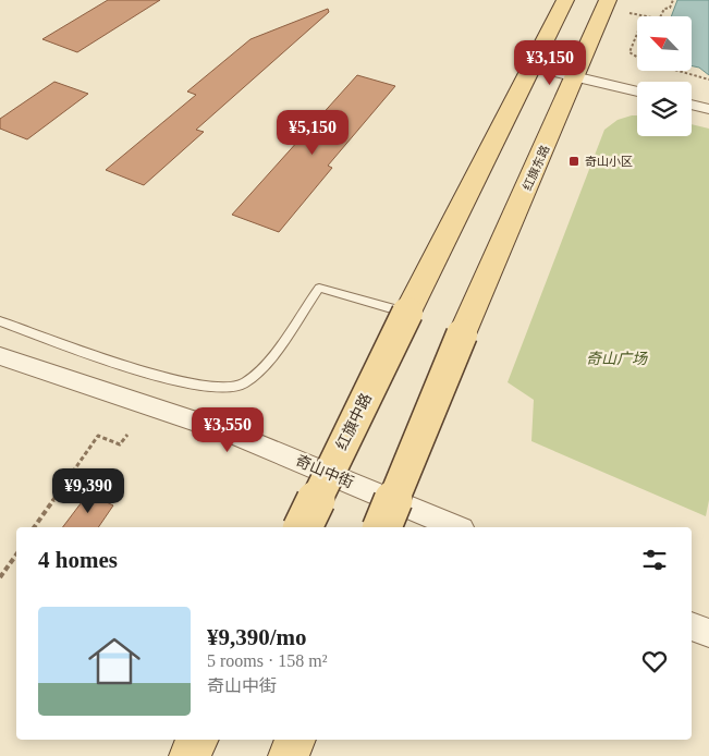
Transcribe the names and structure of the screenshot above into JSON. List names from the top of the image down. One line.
{"streets":{"main road":["红旗东路","红旗中路"],"street":["奇山中街"]},"parks":["奇山广场"],"places":{"transit":["奇山小区"]},"north":"top left","page":{"price":["¥3,150","¥5,150","¥3,550","¥9,390"],"heading":"4 homes","list":[{"name":"¥9,390/mo","note":"5 rooms · 158 m² · 奇山中街"}]}}
